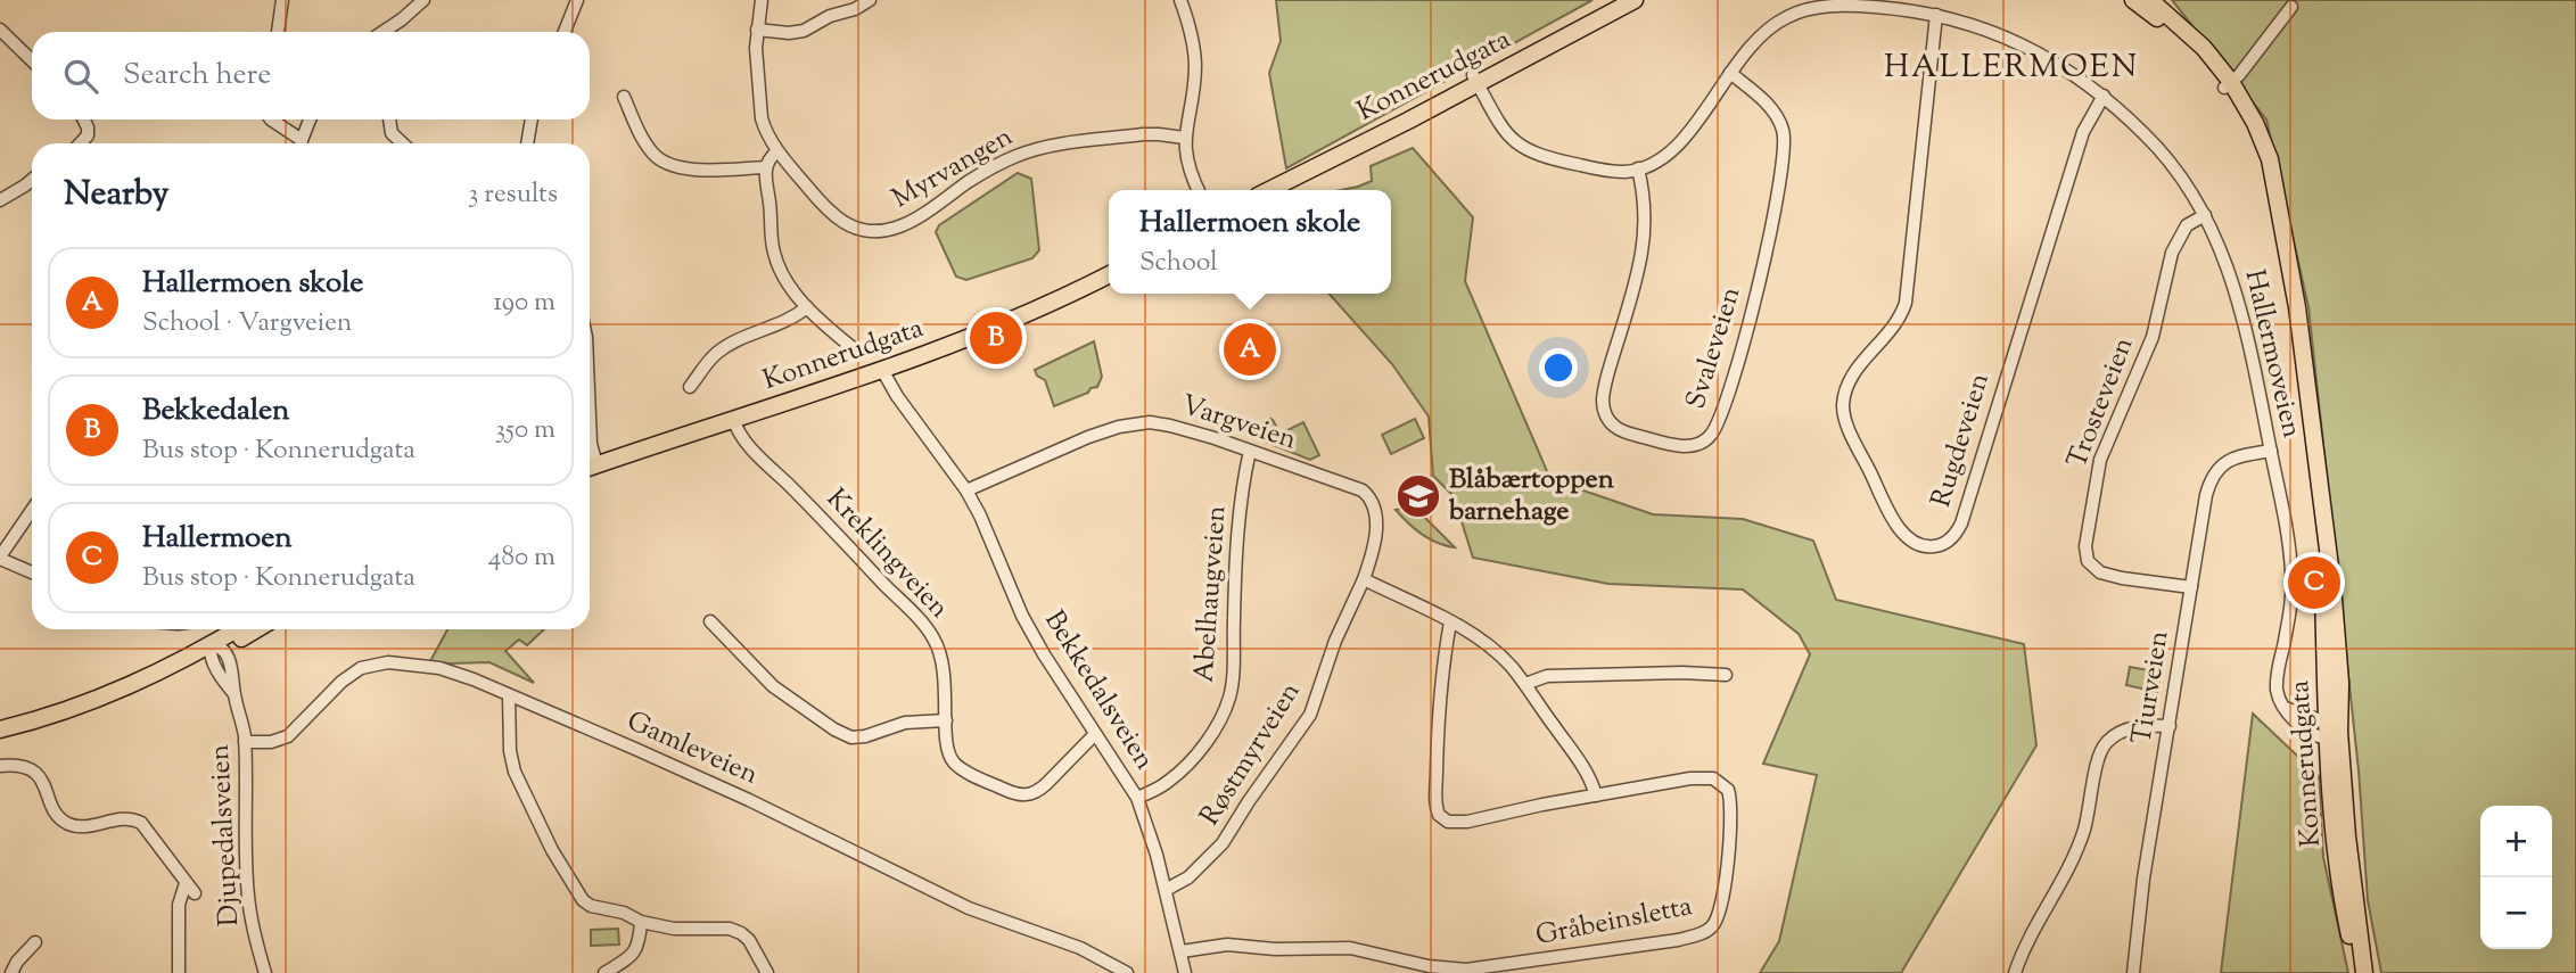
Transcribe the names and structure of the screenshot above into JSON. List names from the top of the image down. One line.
{"streets":{"main road":["Konnerudgata"],"street":["Myrvangen","Svaleveien","Hallermoveien","Trosteveien","Vargveien","Rugdeveien","Kreklingveien","Abelhaugveien","Tiurveien","Bekkedalsveien","Gamleveien","Røstmyrveien","Djupedalsveien","Gråbeinsletta"]},"crossings":[["Konnerudgata","Hallermoveien"],["Konnerudgata","Kreklingveien"],["Konnerudgata","Bekkedalsveien"],["Svaleveien","Hallermoveien"],["Hallermoveien","Trosteveien"],["Hallermoveien","Rugdeveien"],["Hallermoveien","Tiurveien"],["Trosteveien","Tiurveien"],["Vargveien","Abelhaugveien"],["Vargveien","Bekkedalsveien"],["Vargveien","Røstmyrveien"],["Kreklingveien","Bekkedalsveien"],["Abelhaugveien","Bekkedalsveien"],["Bekkedalsveien","Røstmyrveien"],["Bekkedalsveien","Gråbeinsletta"],["Gamleveien","Djupedalsveien"]],"districts":["HALLERMOEN"],"places":{"school or university":["Blåbærtoppen barnehage"]},"page":{"search":"Search here","heading":["Nearby","3 results"],"popup":["Hallermoen skole","School"],"list":[{"mark":"A","name":"Hallermoen skole","note":"School · Vargveien","value":"190 m"},{"mark":"B","name":"Bekkedalen","note":"Bus stop · Konnerudgata","value":"350 m"},{"mark":"C","name":"Hallermoen","note":"Bus stop · Konnerudgata","value":"480 m"}],"pins":["B","A","C"],"map_buttons":["+","−"]}}
